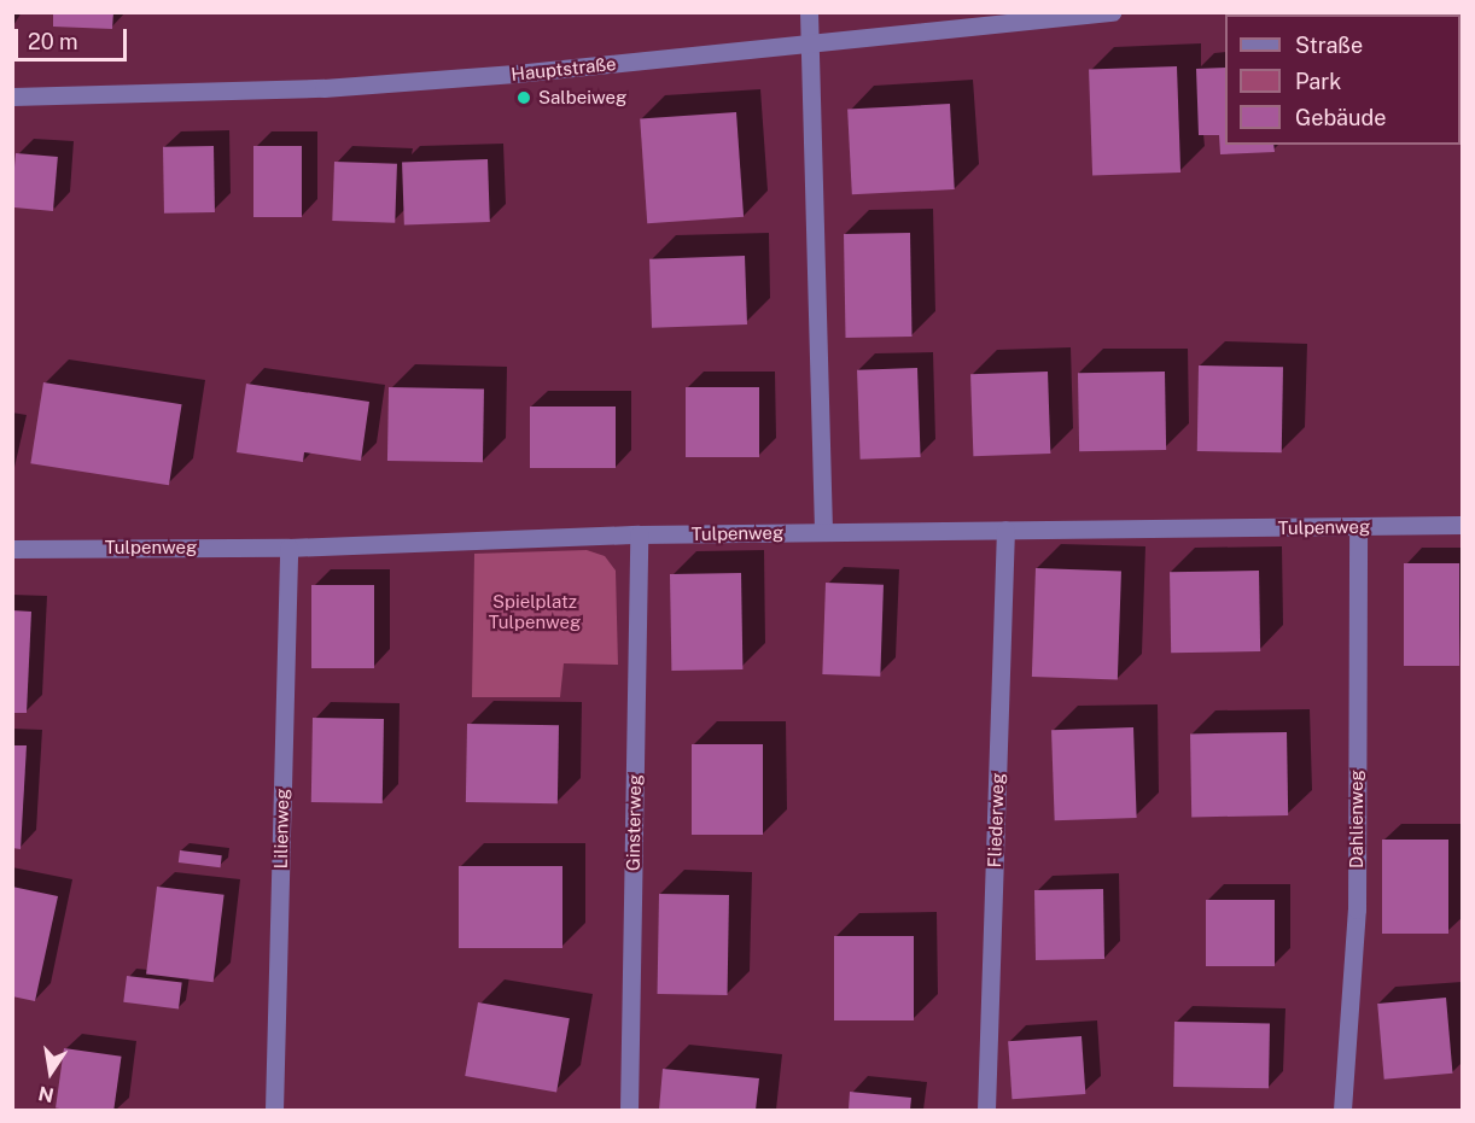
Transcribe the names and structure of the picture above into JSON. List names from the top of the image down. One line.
{"streets":{"street":["Hauptstraße","Tulpenweg","Dahlienweg","Fliederweg","Ginsterweg","Lilienweg"]},"crossings":[["Tulpenweg","Dahlienweg"],["Tulpenweg","Fliederweg"],["Tulpenweg","Ginsterweg"],["Tulpenweg","Lilienweg"]],"parks":["Spielplatz Tulpenweg"],"places":["Salbeiweg"],"legend":["Straße","Park","Gebäude"],"scale_bar":"20 m","north":"bottom"}
